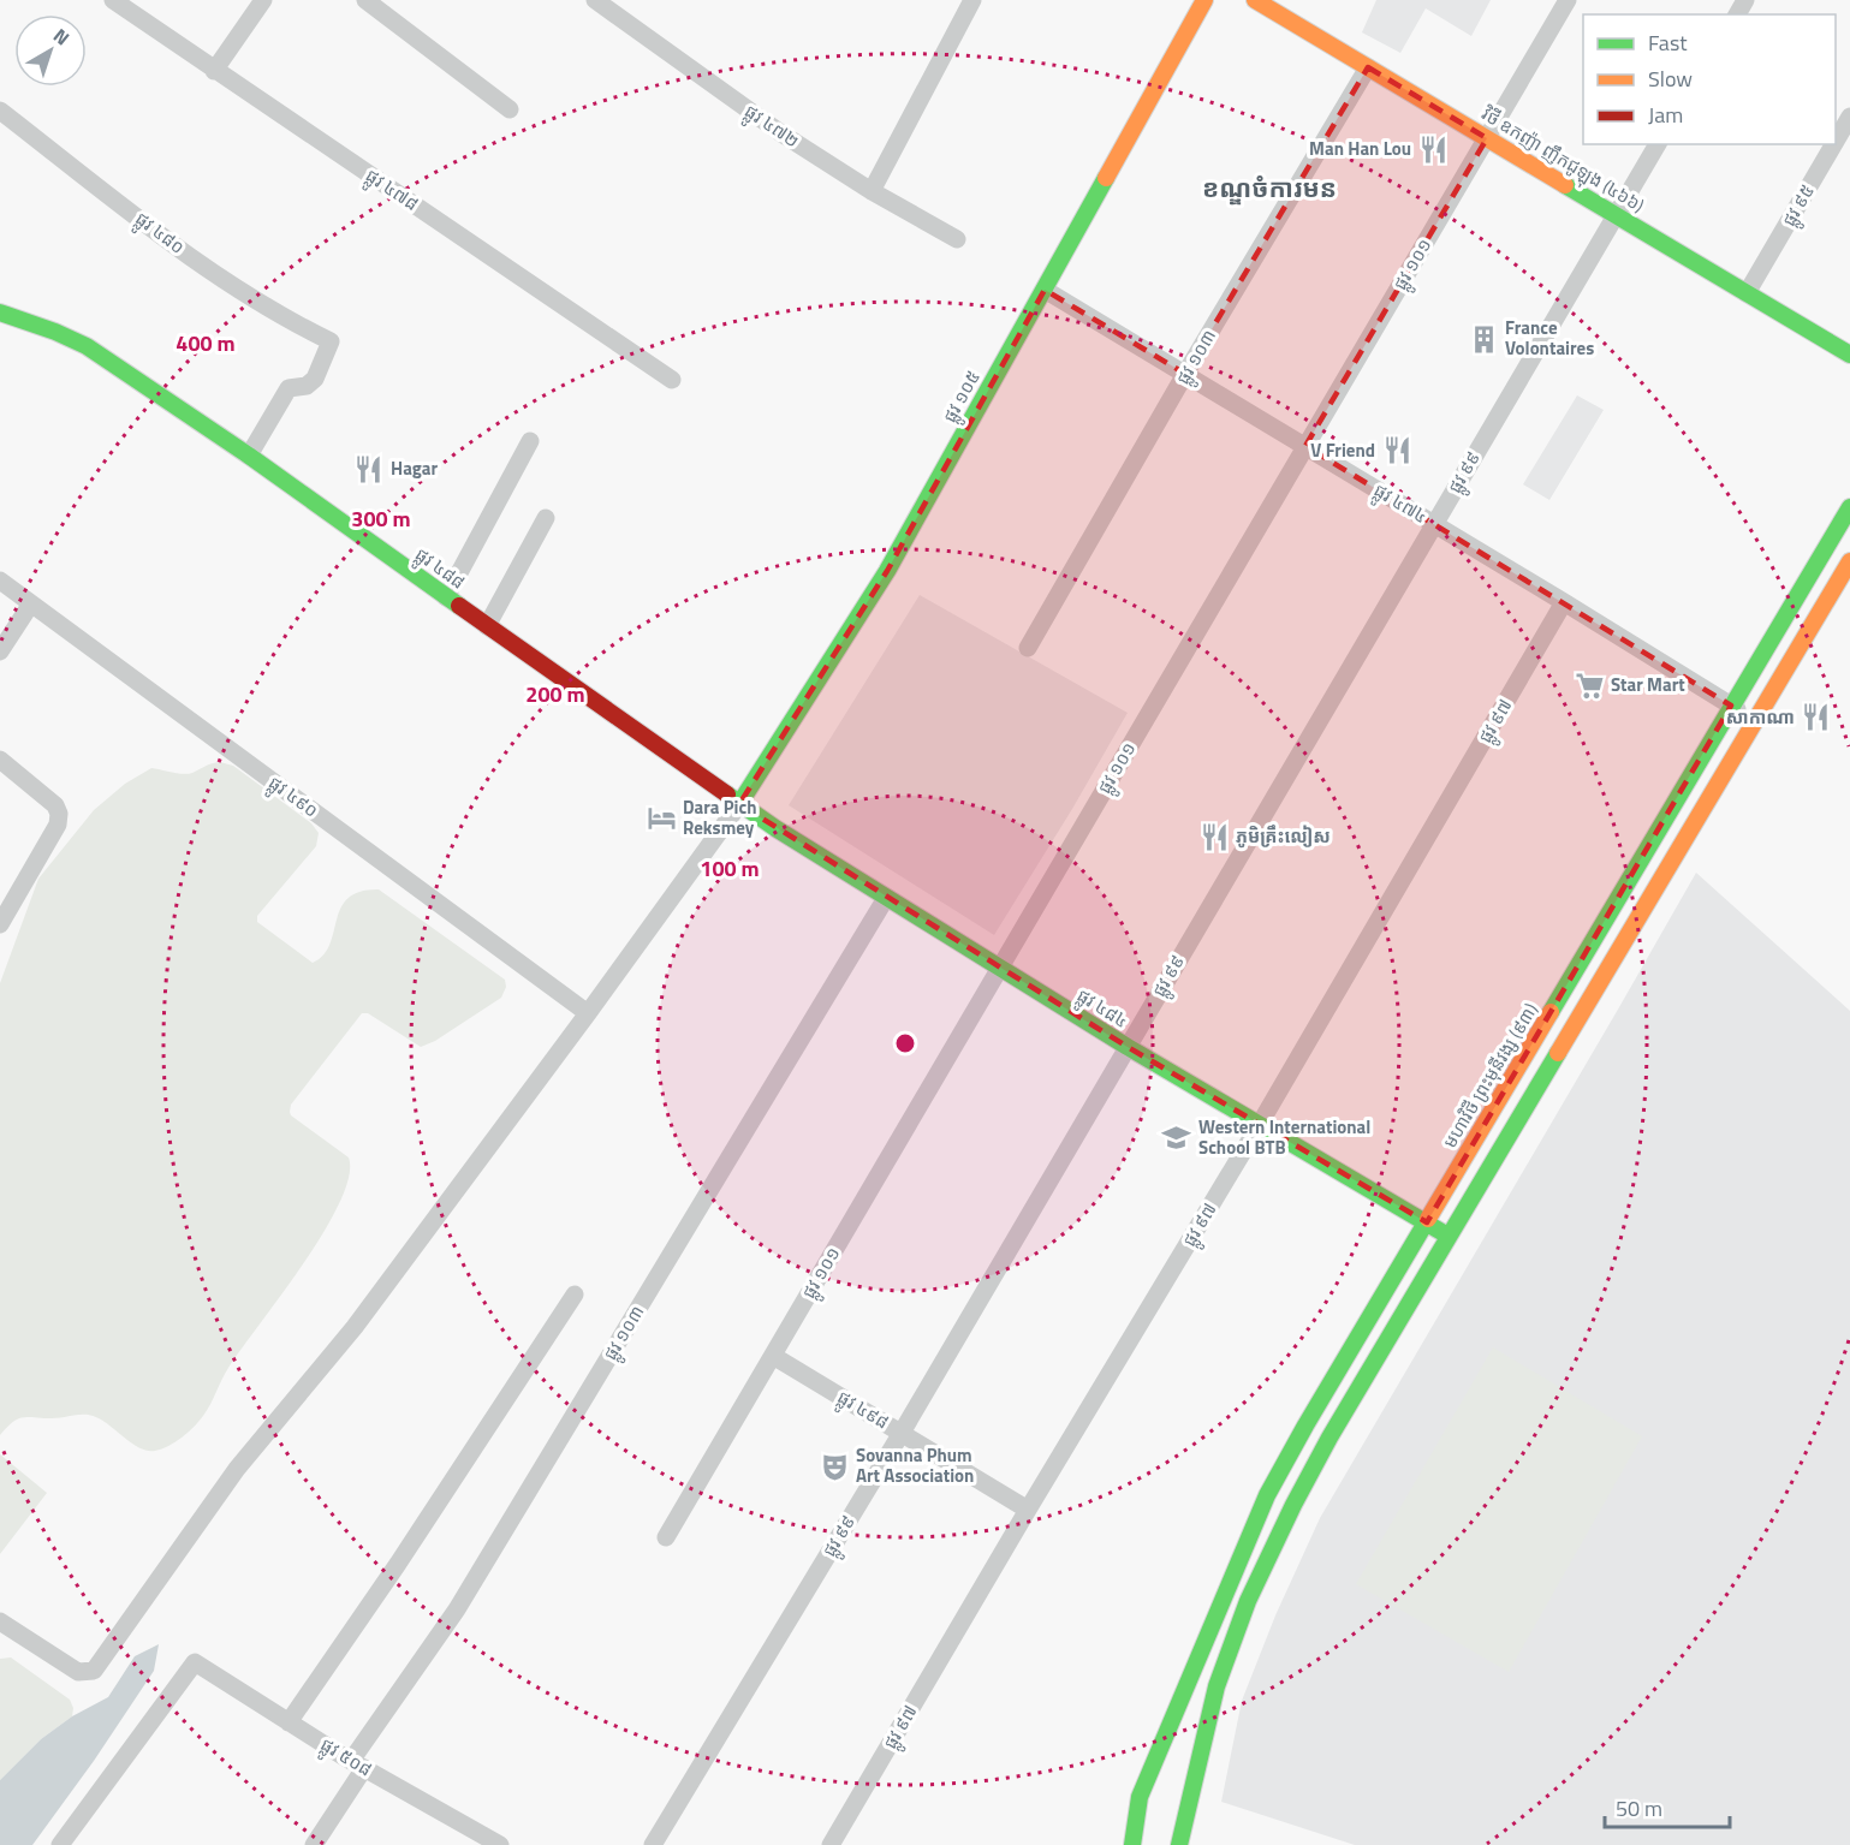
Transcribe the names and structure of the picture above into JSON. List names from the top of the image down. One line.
{"streets":{"main road":["វិថី ឧកញ៉ា ញឹកជូឡុង (៤៦៦)","ផ្លូវ ១០៥","ផ្លូវ ៤៨៨","ផ្លូវ ៤៨៤","មហាវិថី ព្រះមុនីវង្ស (៩៣)"],"street":["ផ្លូវ ៤៧២","ផ្លូវ ៤៧៨","ផ្លូវ ៩៥","ផ្លូវ ៤៨០","ផ្លូវ ១០១","ផ្លូវ ១០៣","ផ្លូវ ៩៩","ផ្លូវ ៤៧៤","ផ្លូវ ៩៧","ផ្លូវ ៤៩០","ផ្លូវ ៤៩៨","ផ្លូវ ៥០៨"]},"crossings":[["វិថី ឧកញ៉ា ញឹកជូឡុង (៤៦៦)","ផ្លូវ ៩៥"],["វិថី ឧកញ៉ា ញឹកជូឡុង (៤៦៦)","ផ្លូវ ១០១"],["វិថី ឧកញ៉ា ញឹកជូឡុង (៤៦៦)","ផ្លូវ ១០៣"],["វិថី ឧកញ៉ា ញឹកជូឡុង (៤៦៦)","ផ្លូវ ៩៩"],["ផ្លូវ ៤៨០","ផ្លូវ ៤៨៨"],["ផ្លូវ ១០១","ផ្លូវ ៤៧៤"],["ផ្លូវ ១០១","ផ្លូវ ៤៨៤"],["ផ្លូវ ១០១","ផ្លូវ ៤៩៨"],["ផ្លូវ ១០៣","ផ្លូវ ៤៧៤"],["ផ្លូវ ១០៣","ផ្លូវ ៤៨៤"],["ផ្លូវ ១០៣","ផ្លូវ ៥០៨"],["ផ្លូវ ១០៥","ផ្លូវ ៤៧៤"],["ផ្លូវ ១០៥","ផ្លូវ ៤៨៨"],["ផ្លូវ ១០៥","ផ្លូវ ៤៨៤"],["ផ្លូវ ៩៩","ផ្លូវ ៤៧៤"],["ផ្លូវ ៩៩","ផ្លូវ ៤៨៤"],["ផ្លូវ ៩៩","ផ្លូវ ៤៩៨"],["ផ្លូវ ៤៧៤","ផ្លូវ ៩៧"],["ផ្លូវ ៤៧៤","មហាវិថី ព្រះមុនីវង្ស (៩៣)"],["ផ្លូវ ៤៨៨","ផ្លូវ ៤៨៤"],["ផ្លូវ ៩៧","ផ្លូវ ៤៨៤"],["ផ្លូវ ៩៧","ផ្លូវ ៤៩៨"],["ផ្លូវ ៤៨៤","មហាវិថី ព្រះមុនីវង្ស (៩៣)"]],"districts":["ខណ្ឌចំការមន"],"places":{"restaurant":["Man Han Lou","V Friend","Hagar","សាកាណា","ភូមិគ្រឹះលៀស"],"building":["France Volontaires"],"supermarket":["Star Mart"],"hotel":["Dara Pich Reksmey"],"school or university":["Western International School BTB"],"theatre":["Sovanna Phum Art Association"]},"legend":["Fast","Slow","Jam"],"scale_bar":"50 m","north":"top right","rings":["400 m","300 m","200 m","100 m"]}
